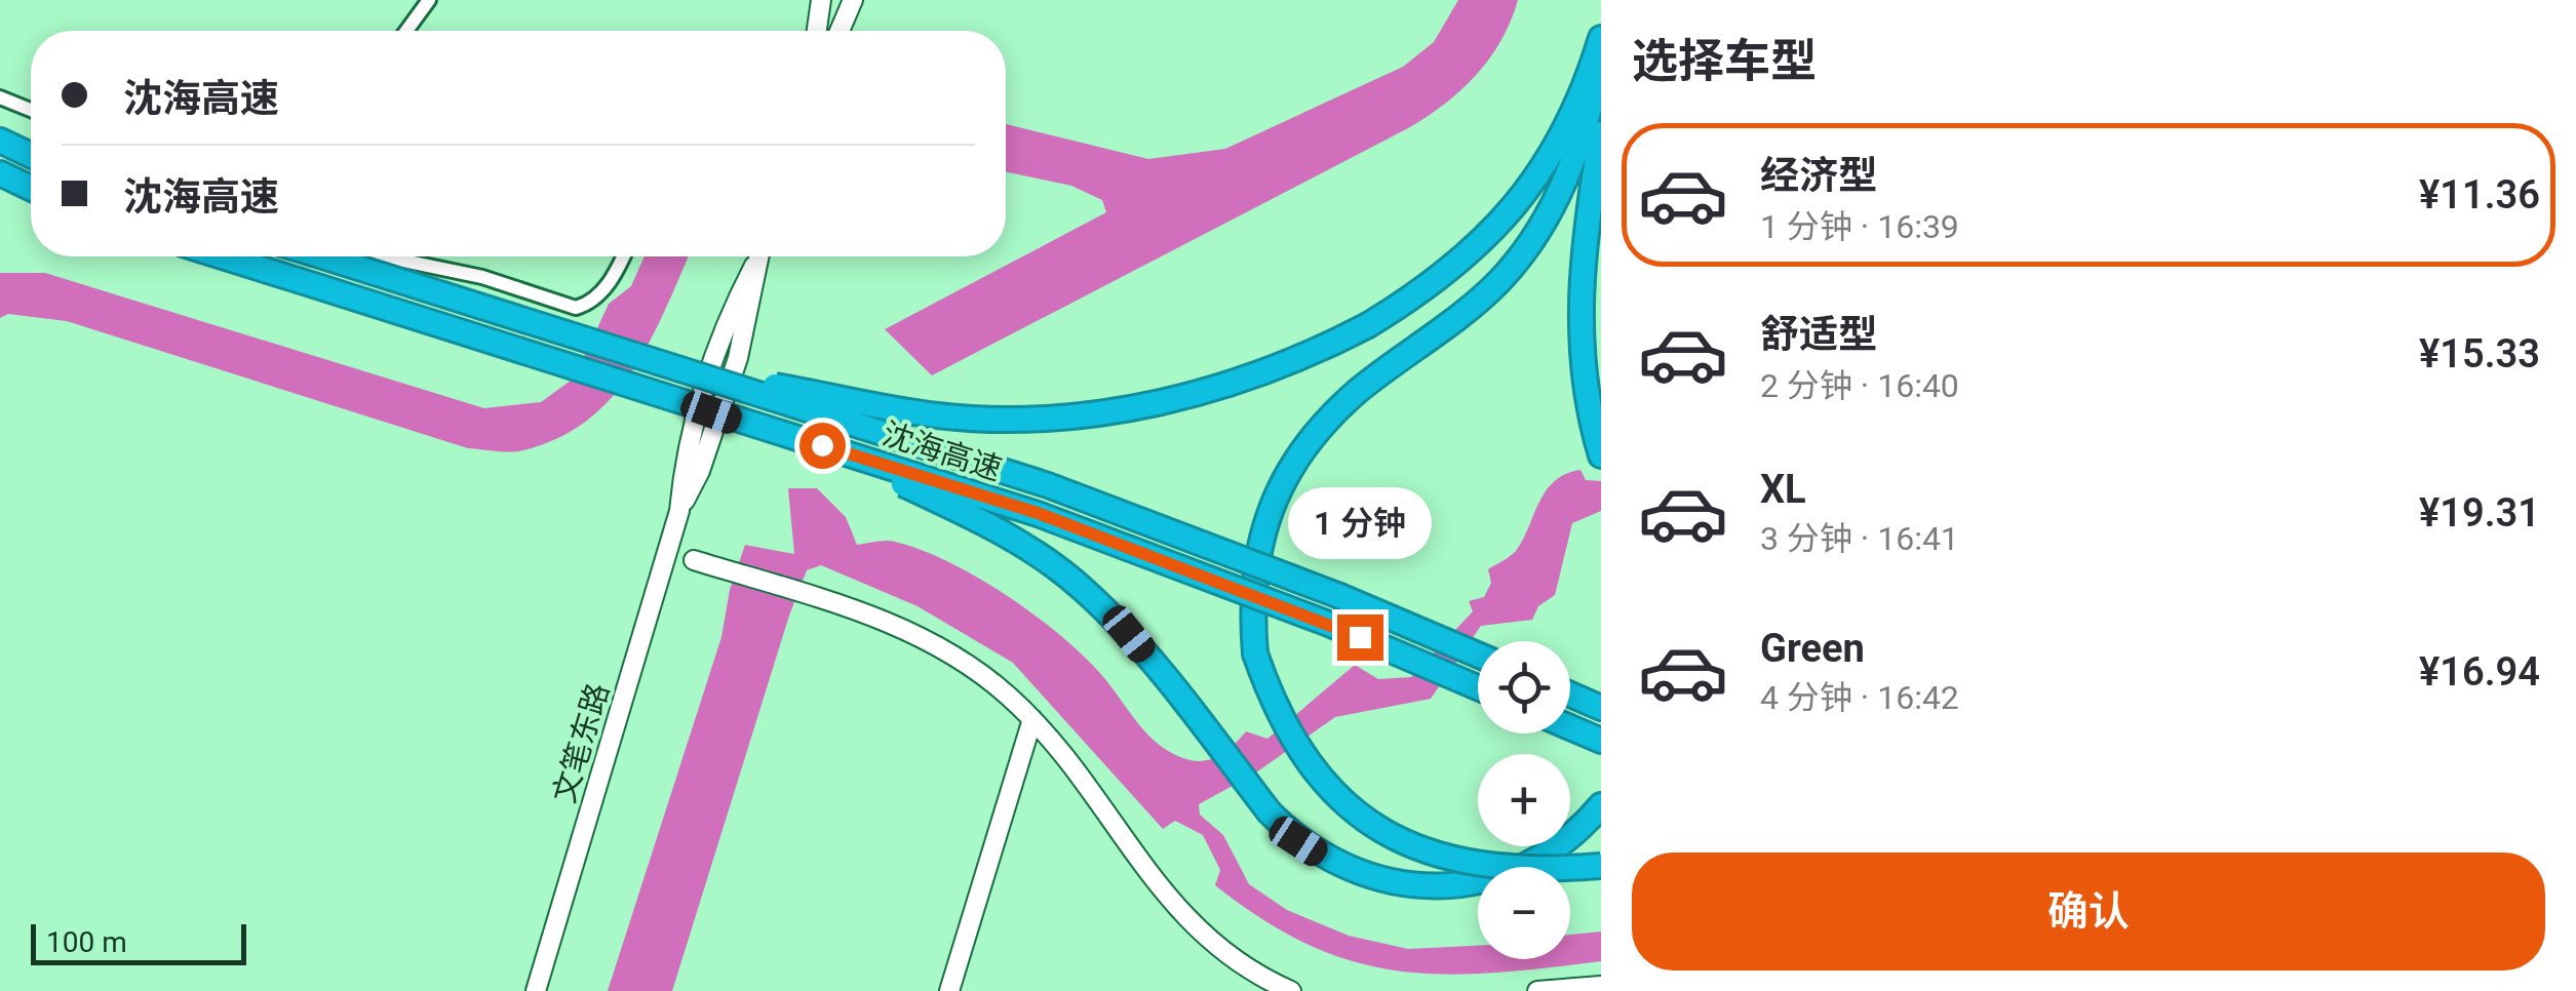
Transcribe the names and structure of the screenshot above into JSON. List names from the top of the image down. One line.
{"streets":{"highway":["沈海高速"],"street":["文笔东路"]},"scale_bar":"100 m","page":{"heading":"选择车型","banner":["沈海高速","沈海高速"],"list":[{"name":"经济型","note":"1 分钟 · 16:39","value":"¥11.36"},{"name":"舒适型","note":"2 分钟 · 16:40","value":"¥15.33"},{"name":"XL","note":"3 分钟 · 16:41","value":"¥19.31"},{"name":"Green","note":"4 分钟 · 16:42","value":"¥16.94"}],"bubble":"1 分钟","map_buttons":["+","−"],"buttons":"确认","scale":"100 m"}}
